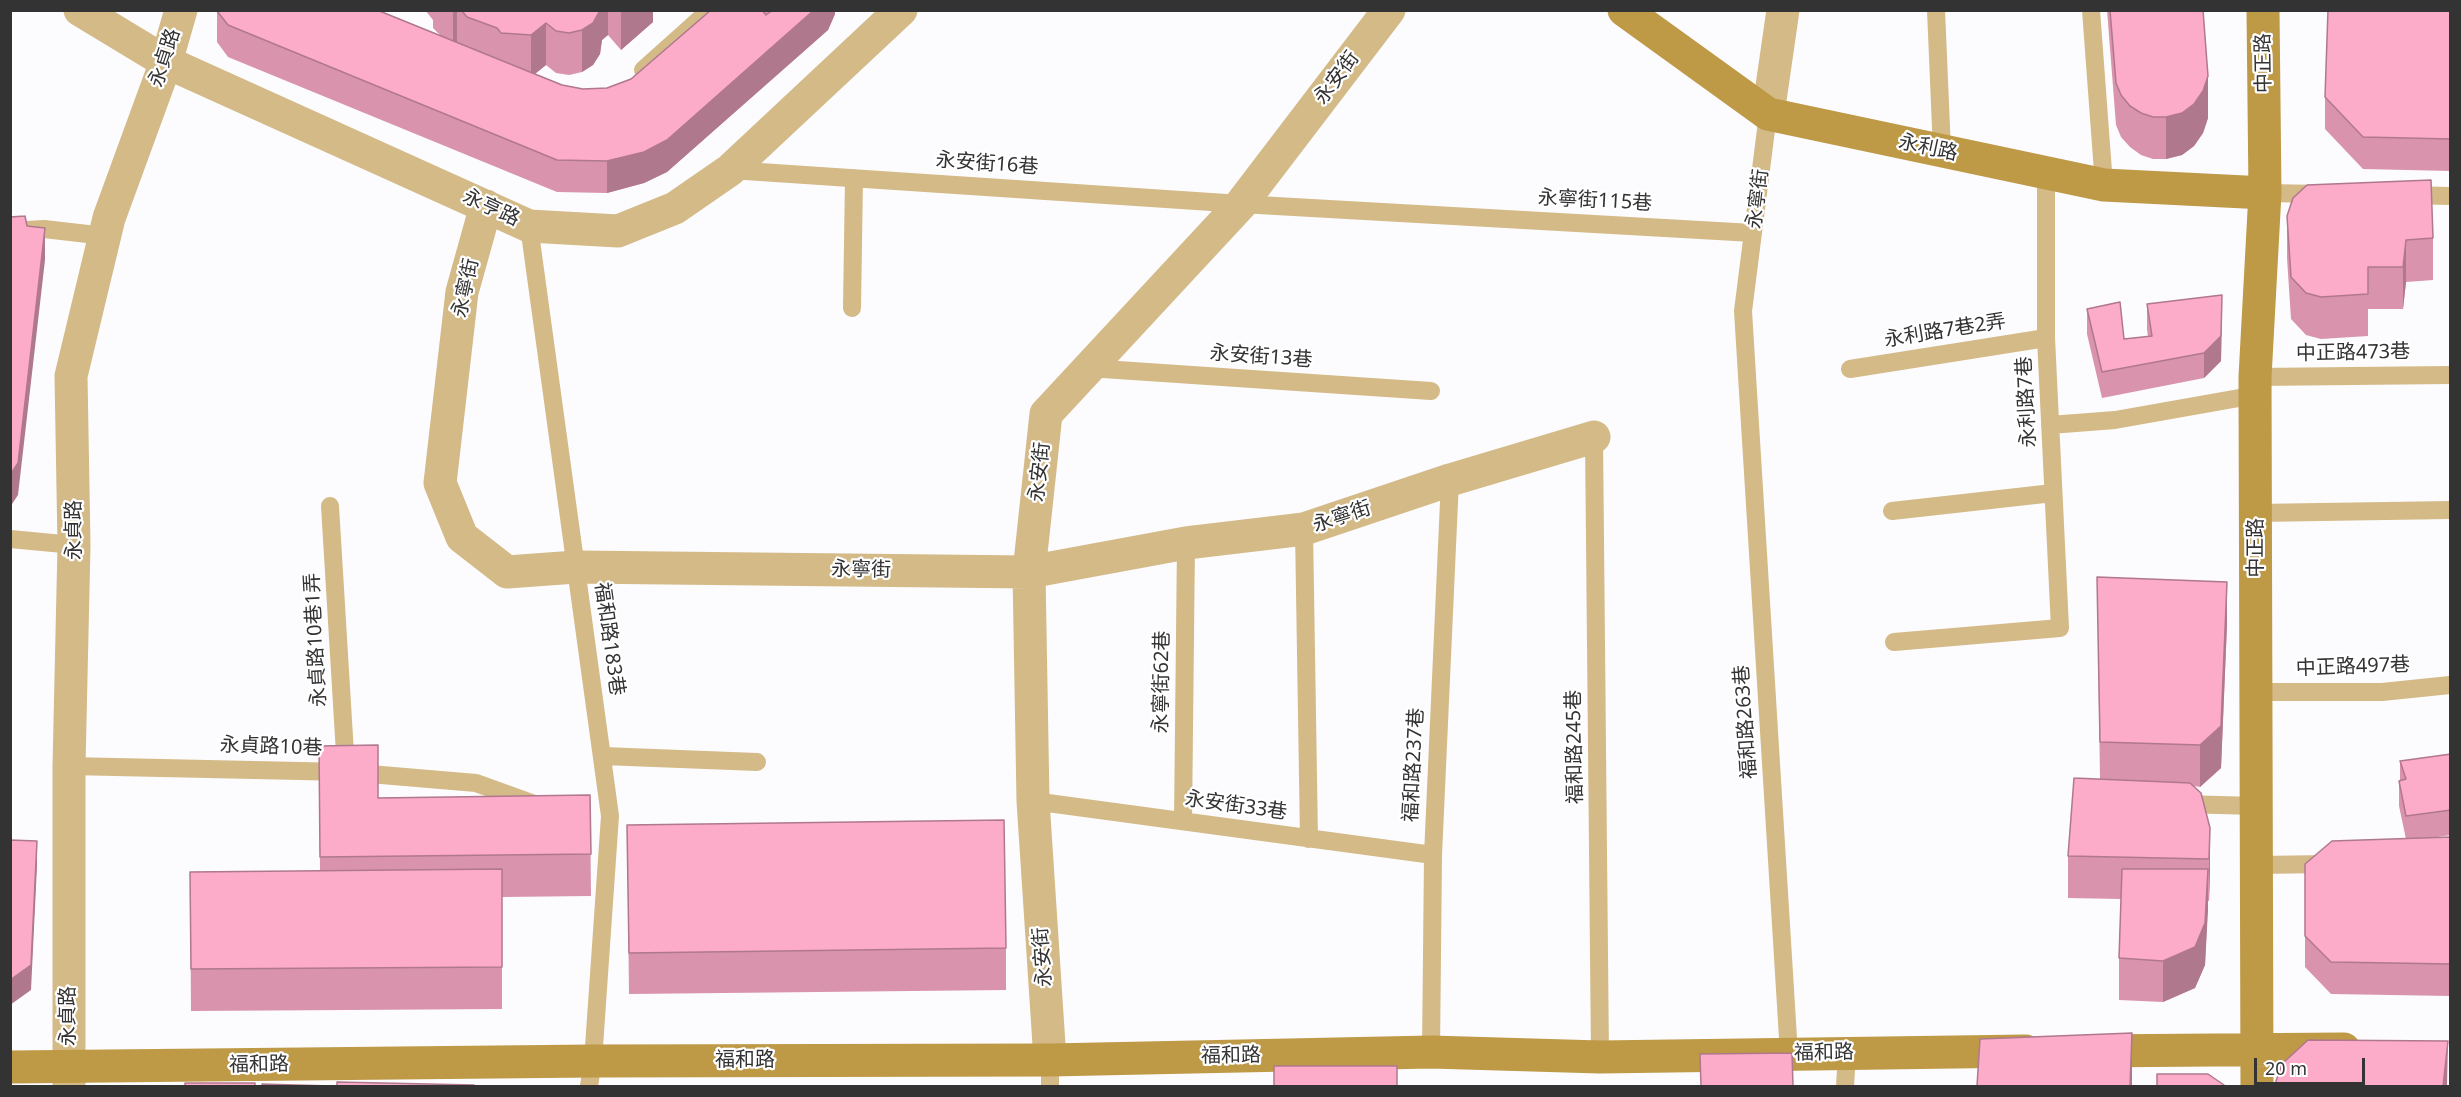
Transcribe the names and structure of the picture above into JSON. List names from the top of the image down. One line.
{"streets":{"street":["永貞路","中正路","永安街","永利路","永寧街","永亨路","福和路"],"lane":["永安街16巷","永寧街115巷","永利路7巷2弄","中正路473巷","永安街13巷","永利路7巷","福和路183巷","永貞路10巷1弄","中正路497巷","永寧街62巷","福和路263巷","永貞路10巷","福和路245巷","福和路237巷","永安街33巷"]},"crossings":[["永貞路","永亨路"],["永貞路","永貞路10巷"],["永貞路","福和路"],["中正路","永利路"],["中正路","中正路473巷"],["中正路","中正路497巷"],["中正路","福和路"],["永安街","永安街16巷"],["永安街","永寧街"],["永安街","永安街13巷"],["永安街","永安街33巷"],["永安街","福和路"],["永利路","永寧街"],["永利路","永利路7巷"],["永安街16巷","永寧街115巷"],["永安街16巷","永亨路"],["永寧街","永寧街115巷"],["永寧街","永亨路"],["永寧街","福和路183巷"],["永寧街","永寧街62巷"],["永寧街","福和路263巷"],["永寧街","福和路245巷"],["永寧街","福和路237巷"],["永亨路","福和路183巷"],["永利路7巷2弄","永利路7巷"],["中正路473巷","永利路7巷"],["福和路183巷","福和路"],["永貞路10巷1弄","永貞路10巷"],["永寧街62巷","永安街33巷"],["福和路263巷","福和路"],["福和路245巷","福和路"],["福和路237巷","永安街33巷"],["福和路237巷","福和路"]],"scale_bar":"20 m"}
